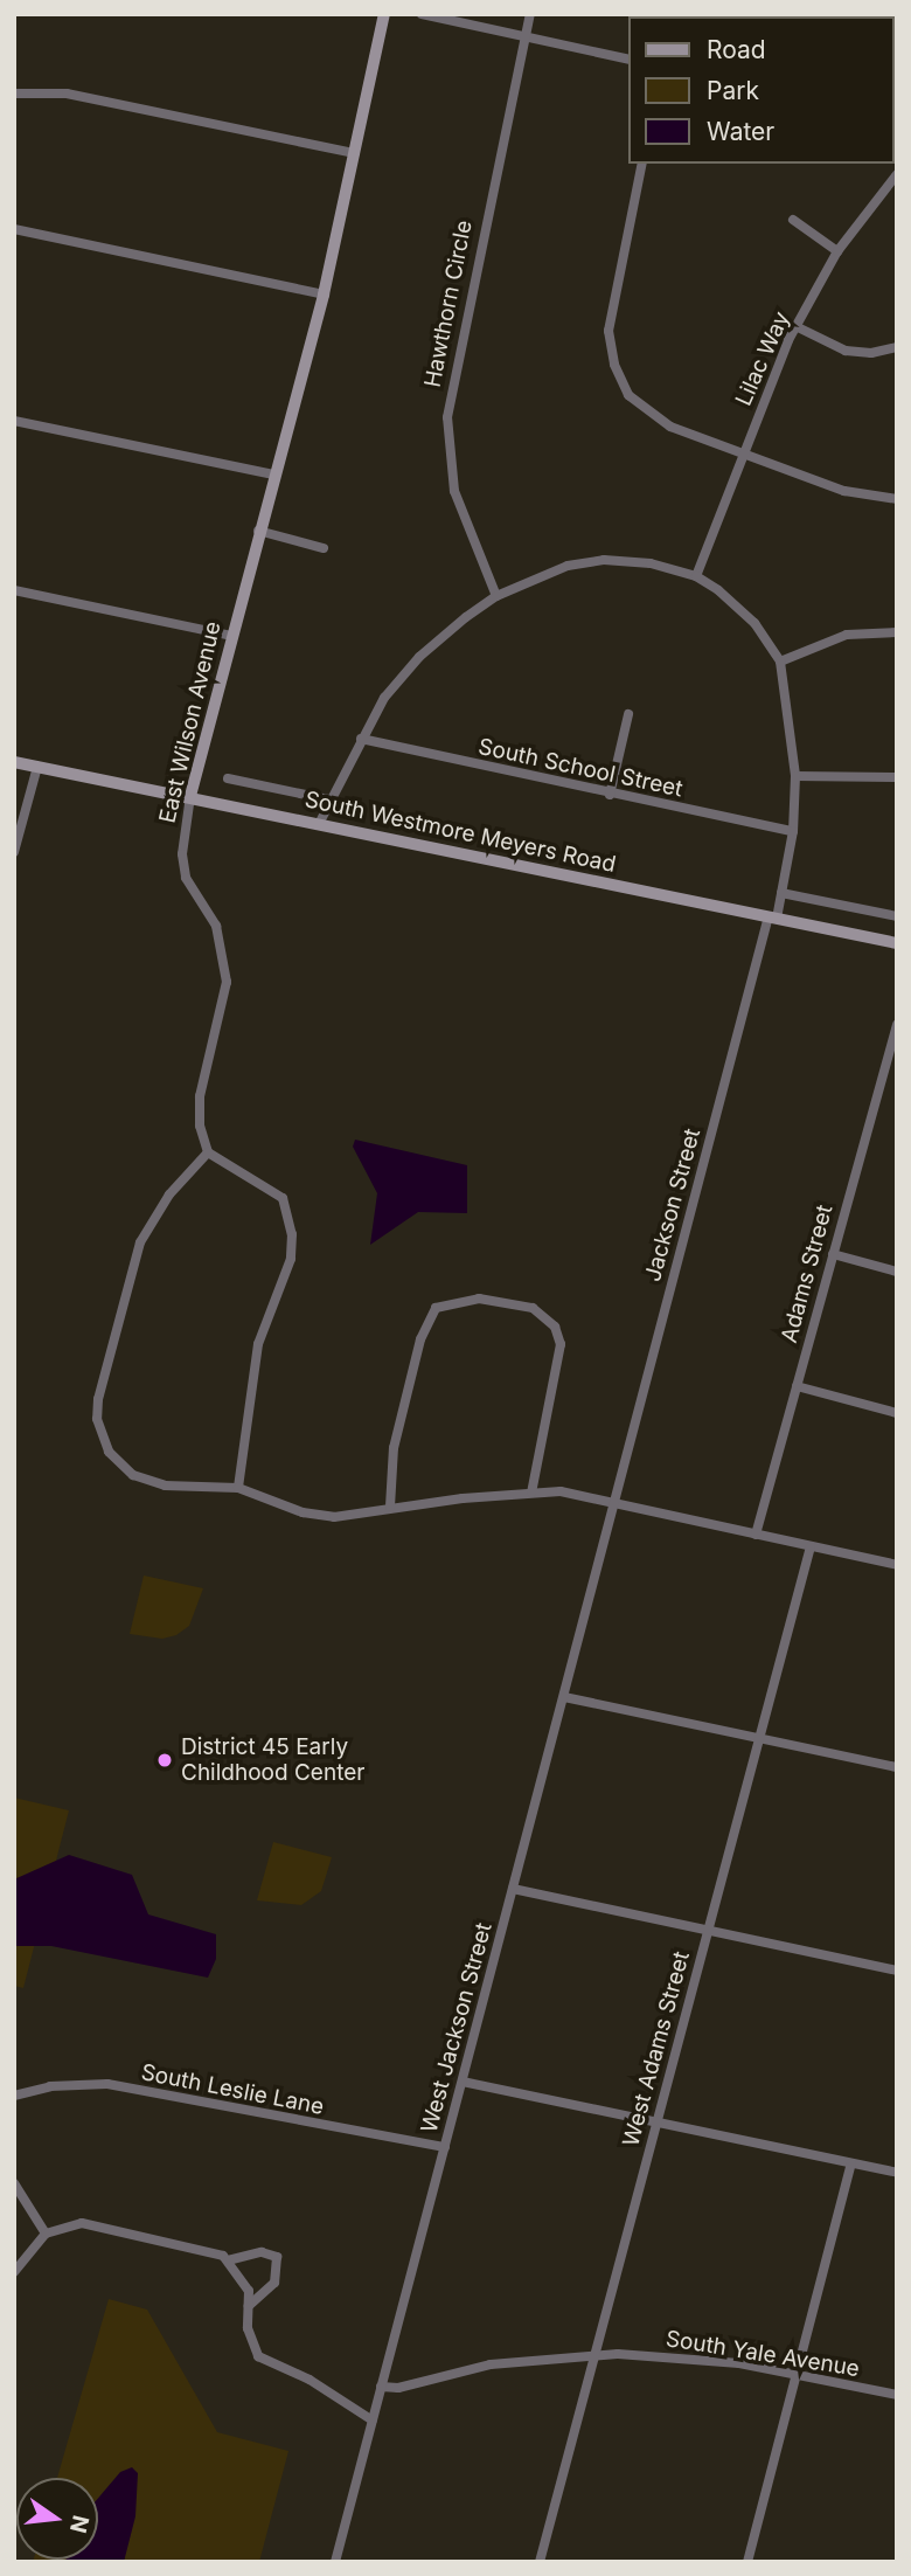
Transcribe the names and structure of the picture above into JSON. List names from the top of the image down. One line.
{"streets":{"street":["Hawthorn Circle","Lilac Way","East Wilson Avenue","South School Street","South Westmore Meyers Road","Jackson Street","Adams Street","West Jackson Street","West Adams Street","South Leslie Lane","South Yale Avenue"]},"crossings":[["East Wilson Avenue","South Westmore Meyers Road"],["South School Street","Jackson Street"],["South Westmore Meyers Road","Jackson Street"],["Jackson Street","West Jackson Street"],["West Jackson Street","South Leslie Lane"],["West Jackson Street","South Yale Avenue"],["West Adams Street","South Yale Avenue"]],"places":["District 45 Early Childhood Center"],"legend":["Road","Park","Water"],"north":"right"}
